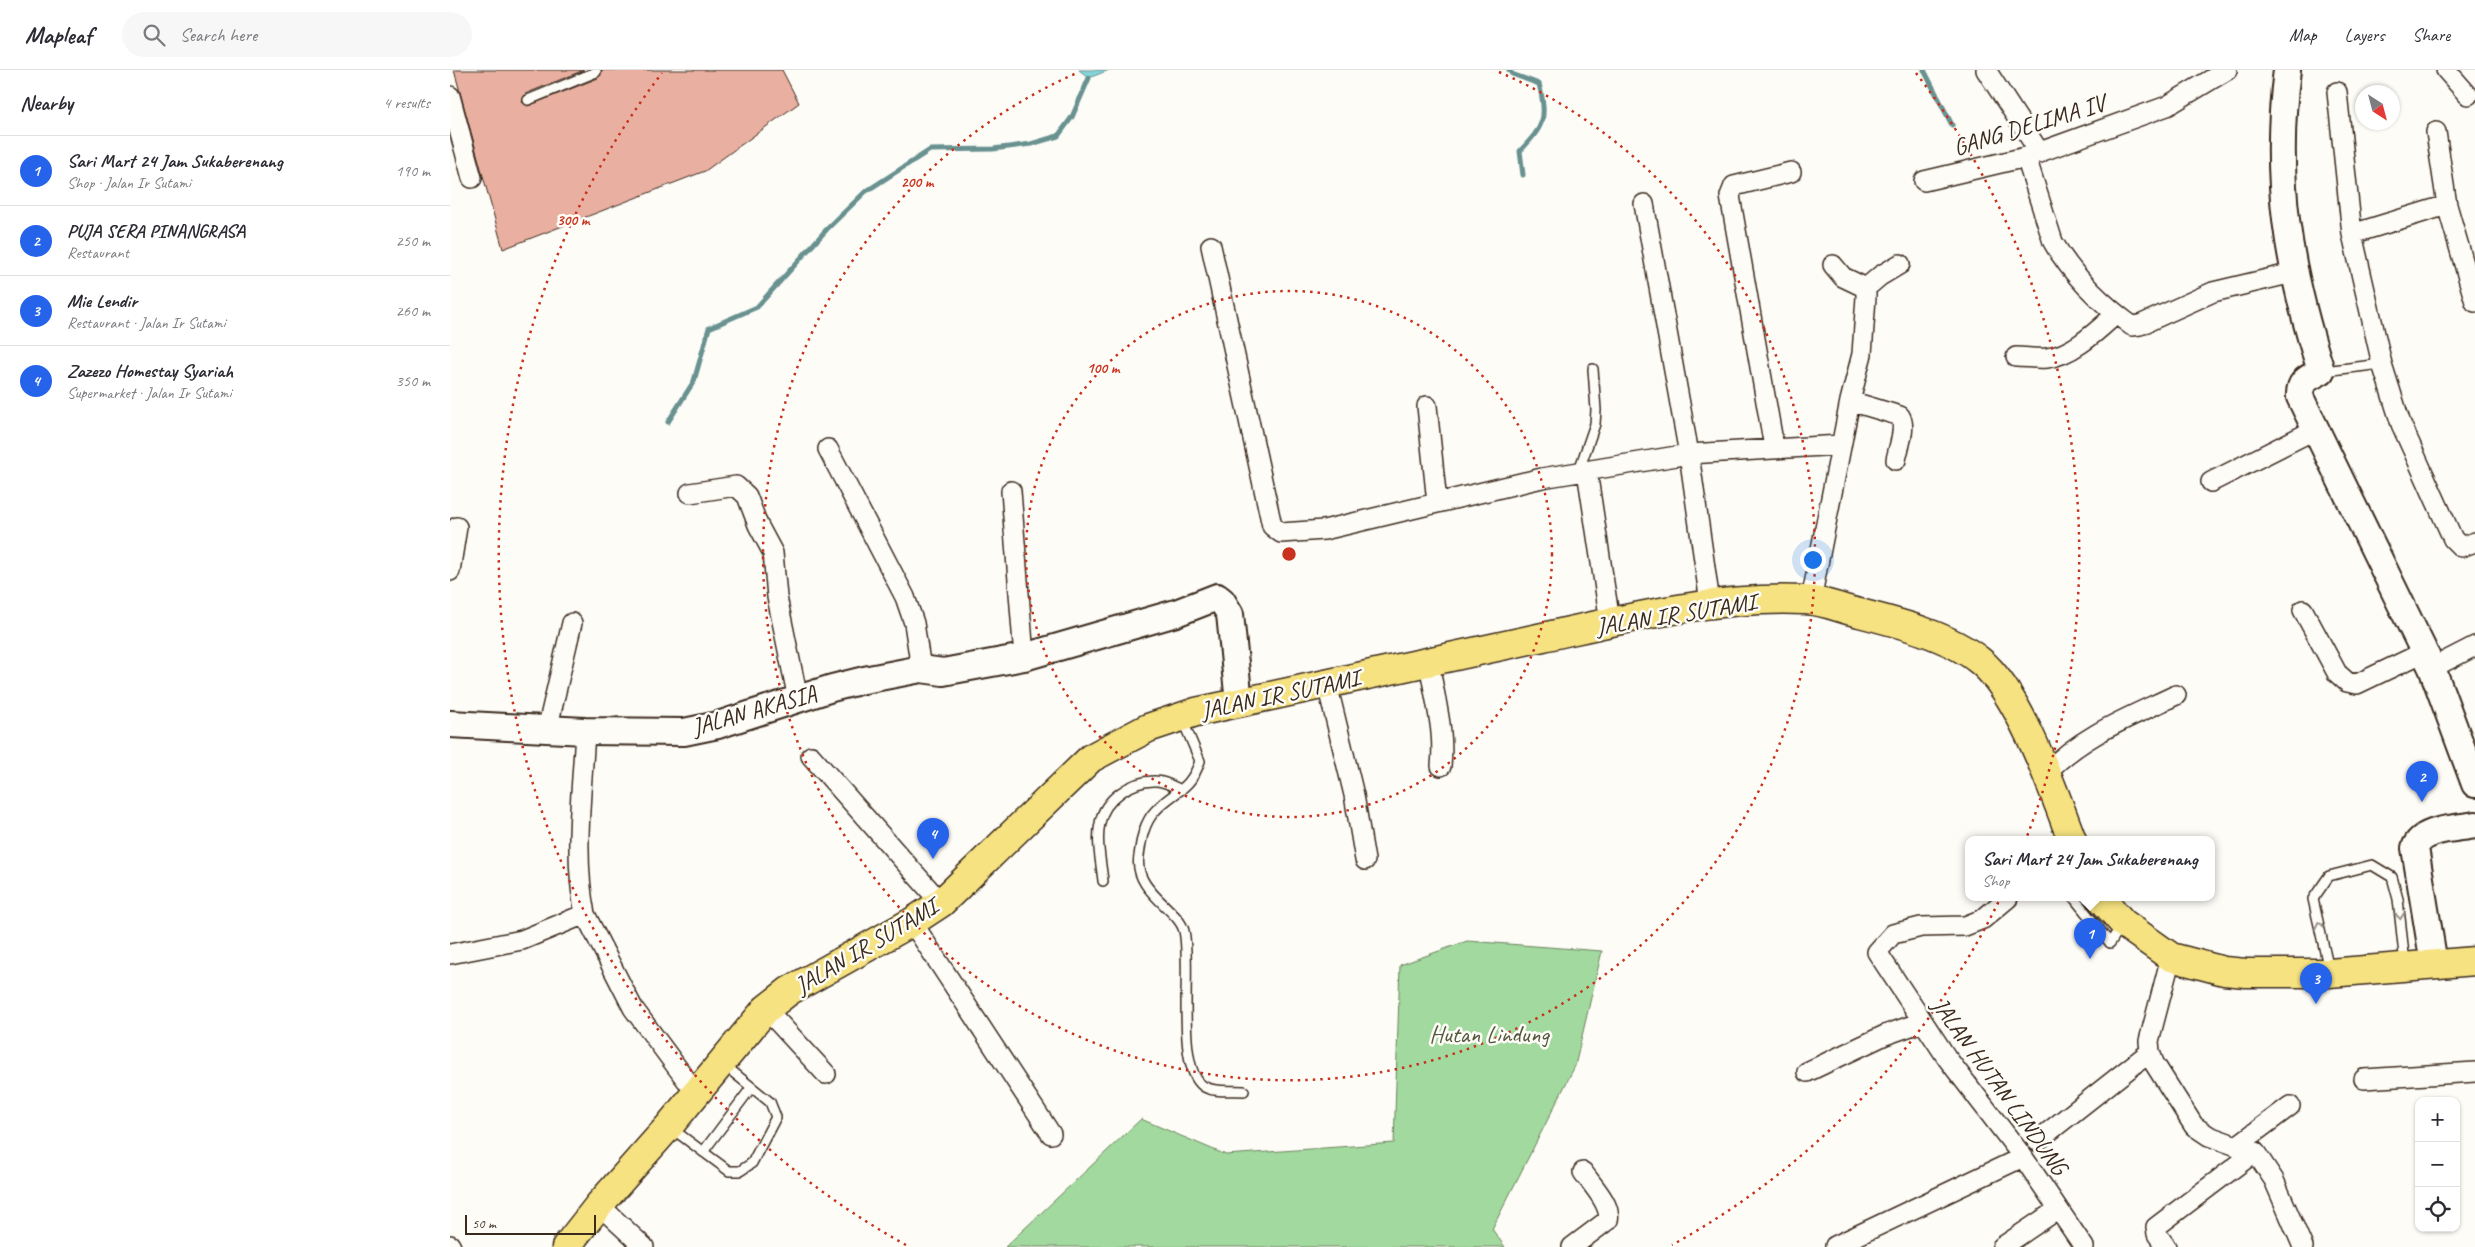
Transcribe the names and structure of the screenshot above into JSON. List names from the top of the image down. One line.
{"streets":{"main road":["JALAN IR SUTAMI"],"street":["GANG DELIMA IV","JALAN AKASIA","JALAN HUTAN LINDUNG"]},"crossings":[["JALAN IR SUTAMI","JALAN AKASIA"]],"parks":["Hutan Lindung"],"scale_bar":"50 m","north":"bottom right","page":{"header":"Mapleaf","search":"Search here","nav":["Map","Layers","Share"],"heading":["Nearby","4 results"],"list":[{"mark":"1","name":"Sari Mart 24 Jam Sukaberenang","note":"Shop · Jalan Ir Sutami","value":"190 m"},{"mark":"2","name":"PUJA SERA PINANGRASA","note":"Restaurant","value":"250 m"},{"mark":"3","name":"Mie Lendir","note":"Restaurant · Jalan Ir Sutami","value":"260 m"},{"mark":"4","name":"Zazezo Homestay Syariah","note":"Supermarket · Jalan Ir Sutami","value":"350 m"}],"pins":["2","4","1","3"],"popup":["Sari Mart 24 Jam Sukaberenang","Shop"],"map_buttons":["+","−"],"scale":"50 m"},"rings":["200 m","300 m","100 m"]}
